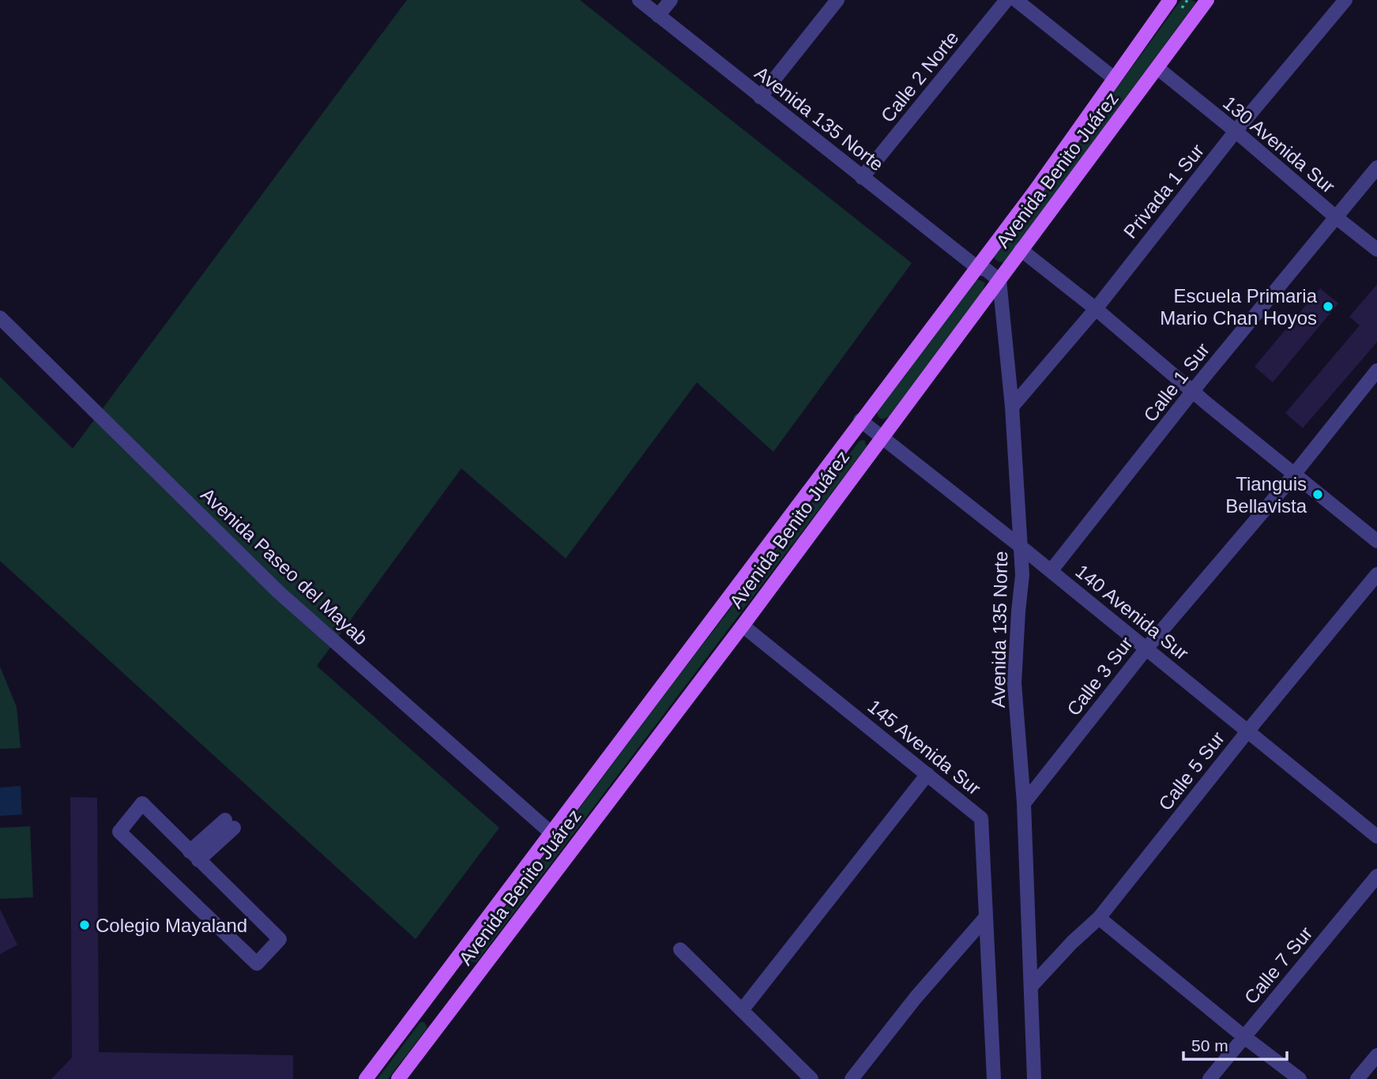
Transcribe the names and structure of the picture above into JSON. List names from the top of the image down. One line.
{"streets":{"main road":["Avenida Benito Juárez"],"street":["Calle 2 Norte","Avenida 135 Norte","130 Avenida Sur","Privada 1 Sur","Calle 1 Sur","Avenida Paseo del Mayab","140 Avenida Sur","Calle 3 Sur","145 Avenida Sur","Calle 5 Sur","Calle 7 Sur"]},"crossings":[["Calle 2 Norte","Avenida 135 Norte"],["Avenida 135 Norte","Avenida Benito Juárez"],["Avenida 135 Norte","Privada 1 Sur"],["Avenida 135 Norte","140 Avenida Sur"],["Avenida 135 Norte","Calle 3 Sur"],["Avenida 135 Norte","Calle 5 Sur"],["130 Avenida Sur","Avenida Benito Juárez"],["130 Avenida Sur","Privada 1 Sur"],["130 Avenida Sur","Calle 1 Sur"],["Avenida Benito Juárez","Avenida Paseo del Mayab"],["Avenida Benito Juárez","140 Avenida Sur"],["Avenida Benito Juárez","145 Avenida Sur"],["Calle 1 Sur","140 Avenida Sur"],["140 Avenida Sur","Calle 3 Sur"],["140 Avenida Sur","Calle 5 Sur"]],"places":["Escuela Primaria Mario Chan Hoyos","Tianguis Bellavista","Colegio Mayaland"],"scale_bar":"50 m"}
